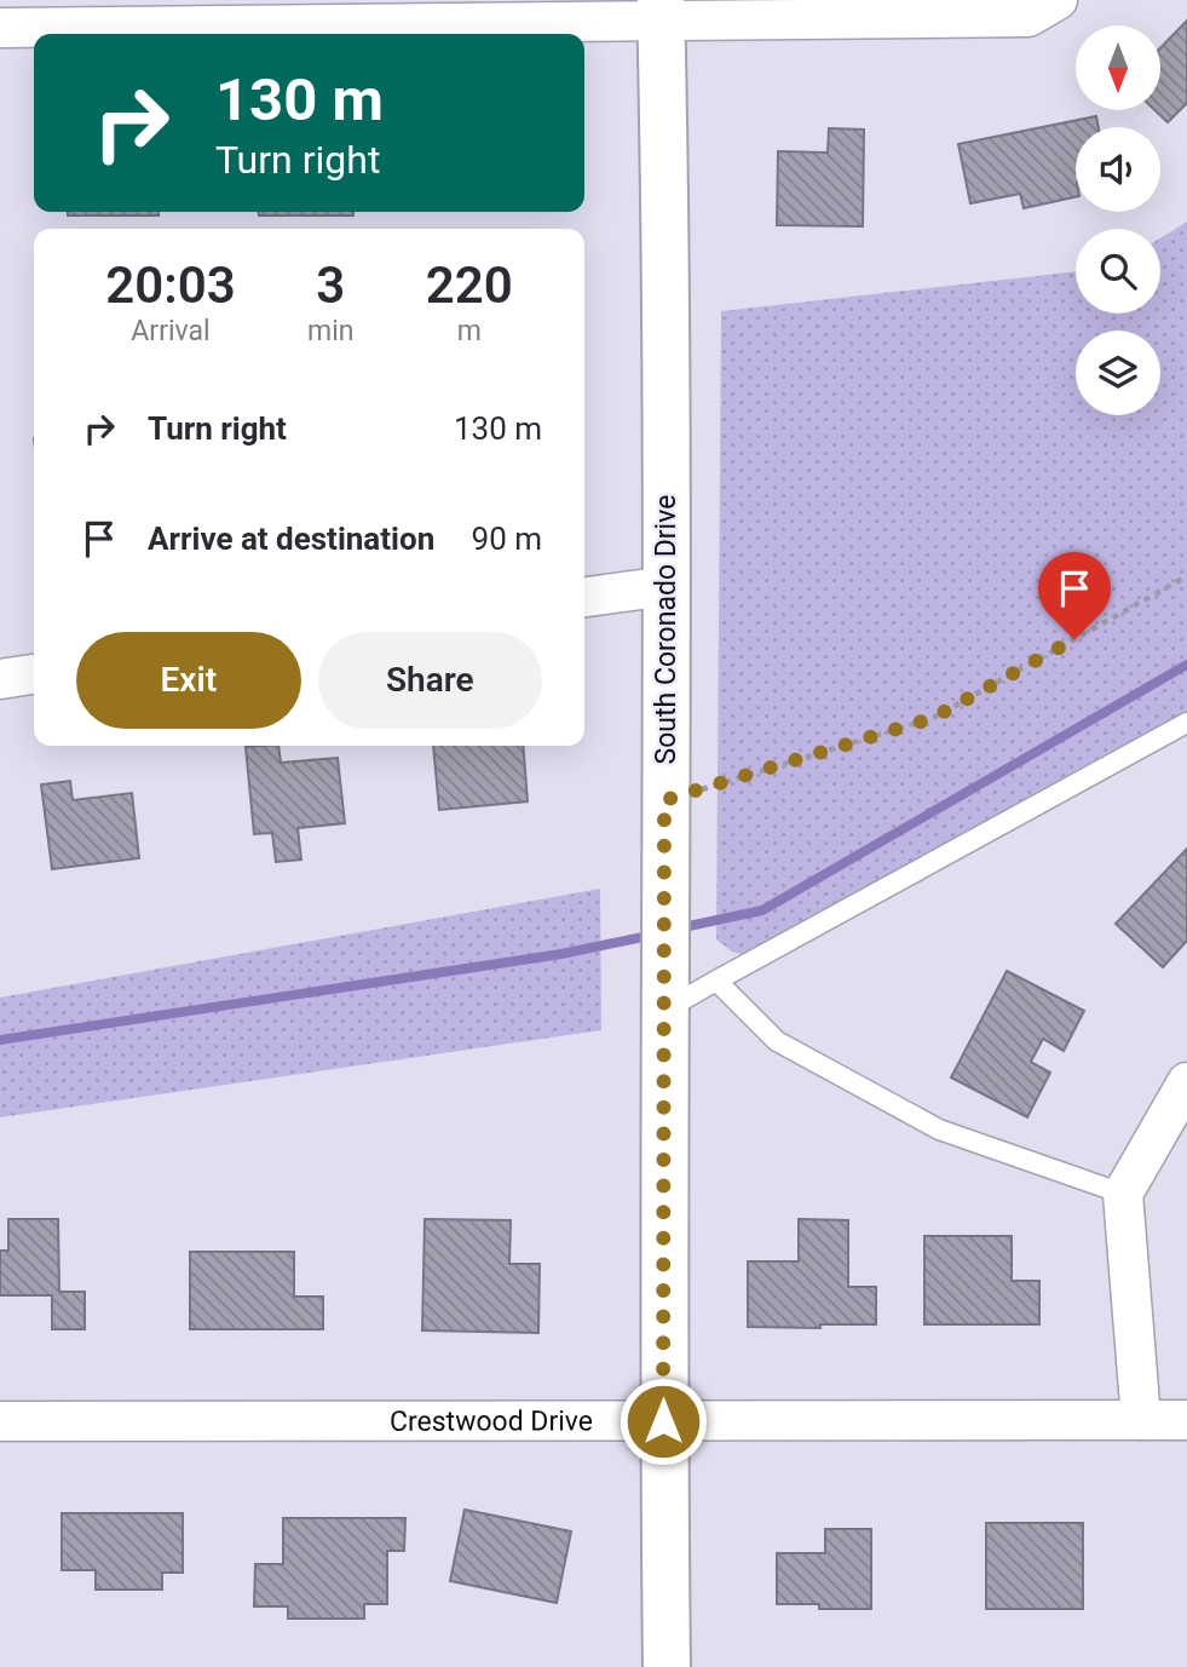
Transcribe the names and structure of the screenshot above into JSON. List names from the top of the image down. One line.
{"streets":{"street":["South Coronado Drive","Crestwood Drive"]},"crossings":[["South Coronado Drive","Crestwood Drive"]],"north":"bottom","page":{"turn":["130 m","Turn right"],"eta":["20:03","Arrival","3","min","220","m"],"list":[{"name":"Turn right","value":"130 m"},{"name":"Arrive at destination","value":"90 m"}],"buttons":["Exit","Share"]}}
